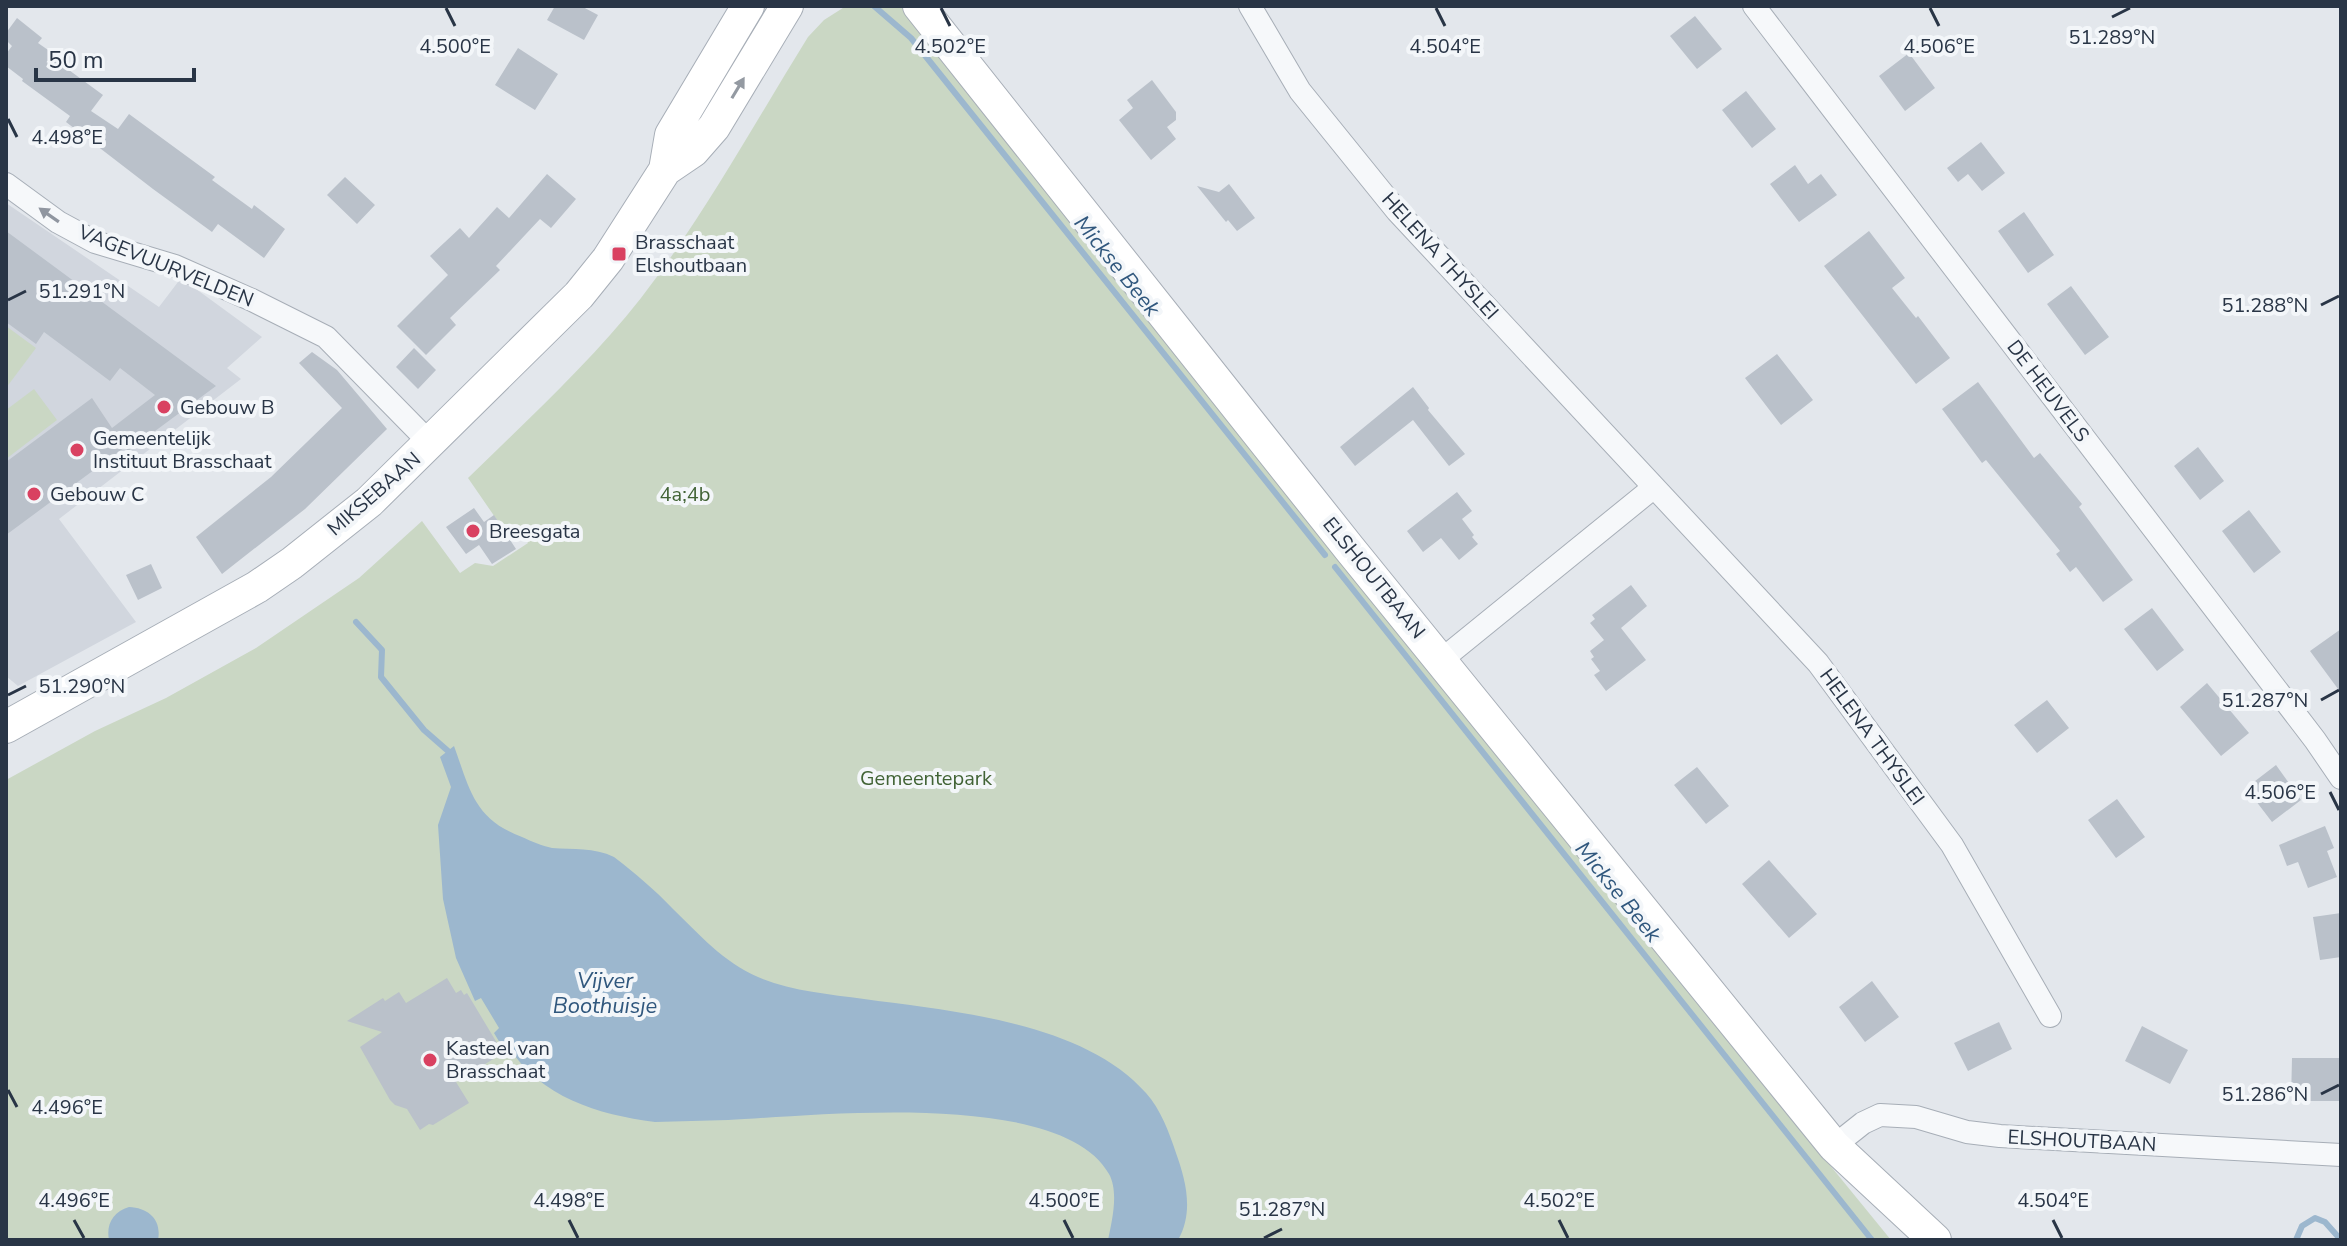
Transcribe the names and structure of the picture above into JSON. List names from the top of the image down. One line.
{"streets":{"main road":["MIKSEBAAN","ELSHOUTBAAN"],"street":["HELENA THYSLEI","VAGEVUURVELDEN","DE HEUVELS"]},"crossings":[["VAGEVUURVELDEN","MIKSEBAAN"]],"one_way":["VAGEVUURVELDEN"],"water":["Mickse Beek","Vijver Boothuisje"],"parks":["4a;4b","Gemeentepark"],"places":{"transit":["Brasschaat Elshoutbaan"],"other":["Gebouw B","Gemeentelijk Instituut Brasschaat","Gebouw C","Breesgata","Kasteel van Brasschaat"]},"scale_bar":"50 m","coordinates":["51.289°N","4.500°E","4.502°E","4.504°E","4.506°E","4.498°E","51.291°N","51.288°N","51.290°N","51.287°N","51.286°N","4.496°E"]}
